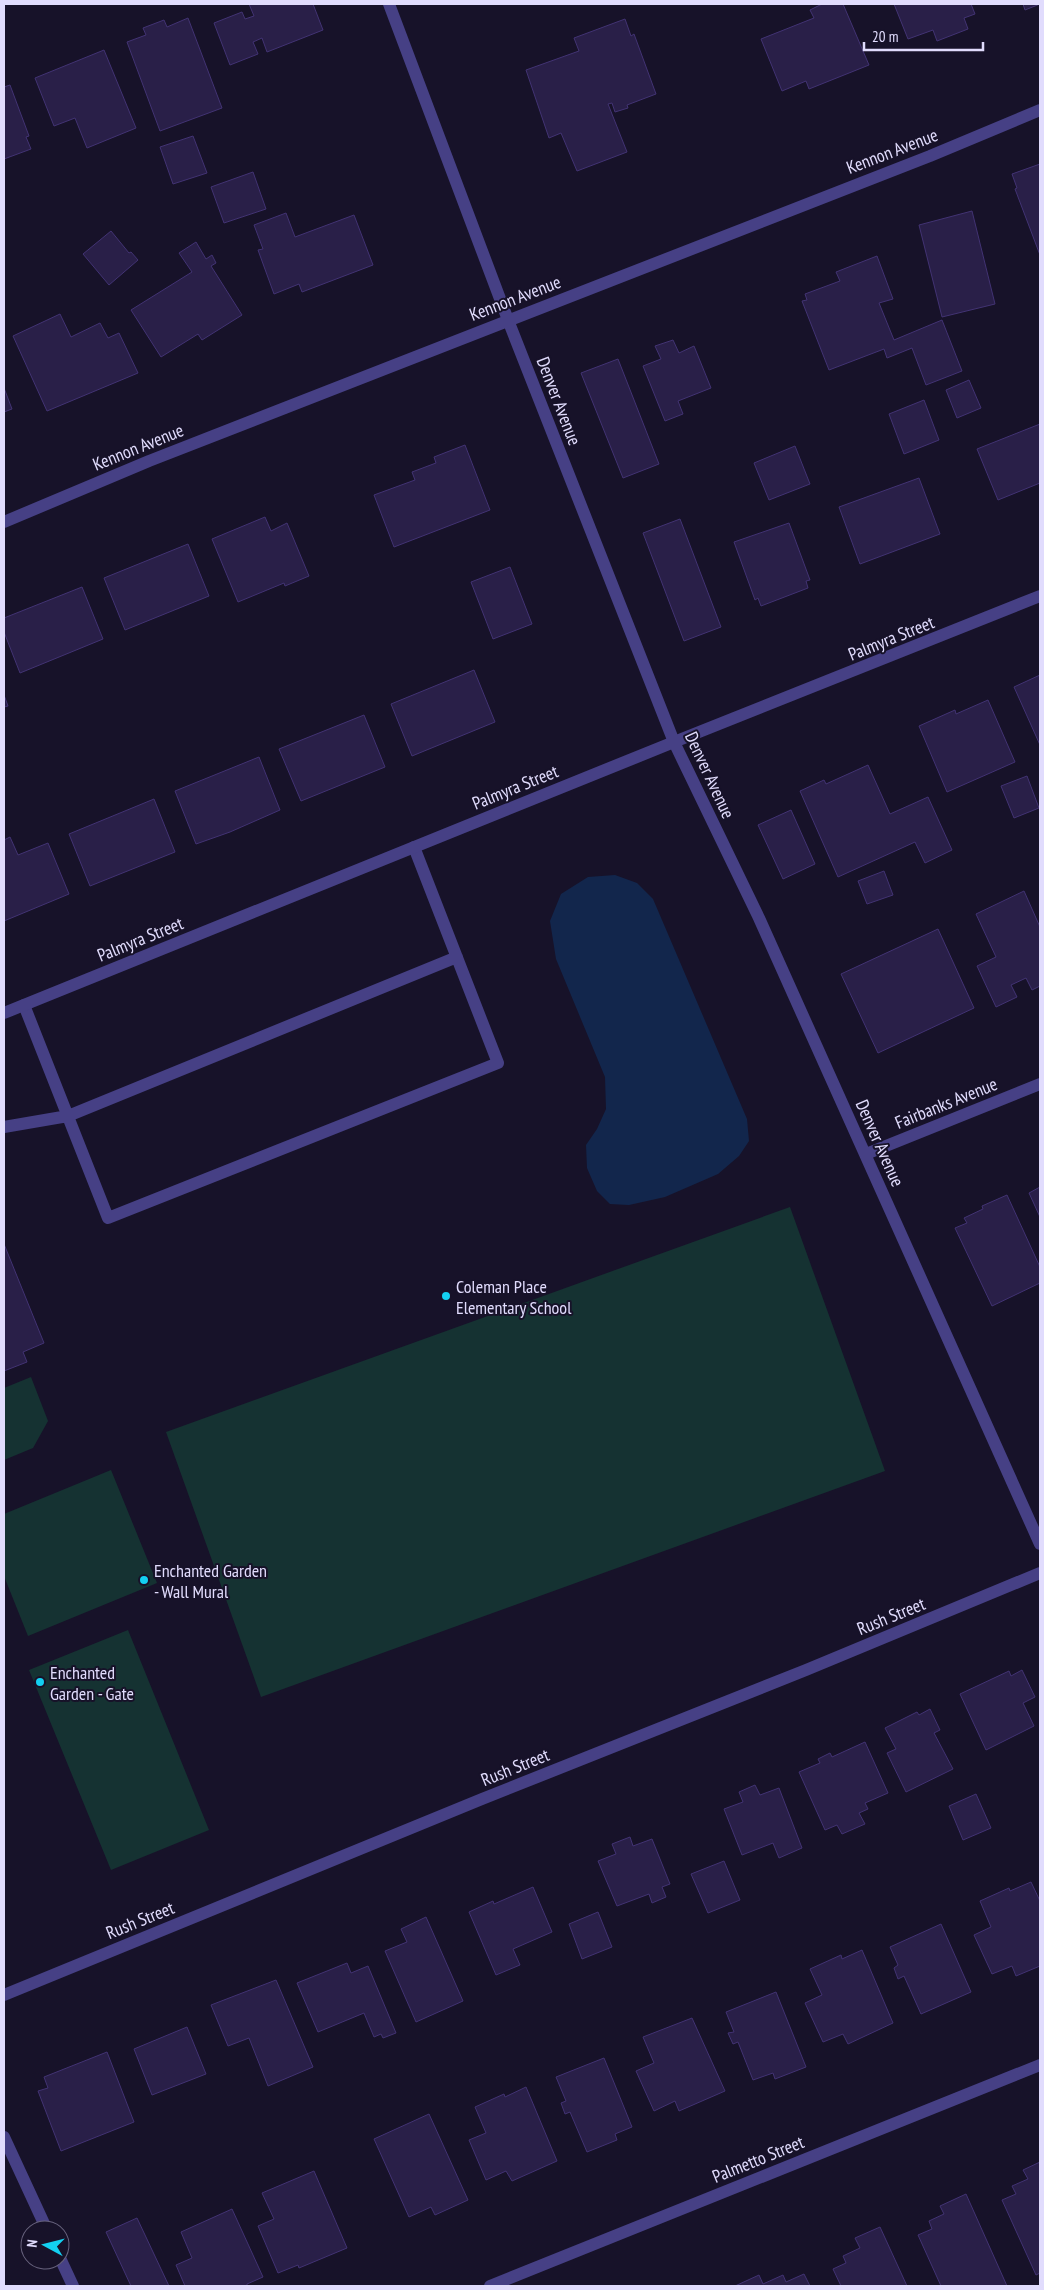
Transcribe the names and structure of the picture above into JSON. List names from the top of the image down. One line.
{"streets":{"street":["Kennon Avenue","Denver Avenue","Palmyra Street","Fairbanks Avenue","Rush Street","Palmetto Street"]},"crossings":[["Kennon Avenue","Denver Avenue"],["Denver Avenue","Palmyra Street"],["Denver Avenue","Fairbanks Avenue"]],"places":["Coleman Place Elementary School","Enchanted Garden - Wall Mural","Enchanted Garden - Gate"],"scale_bar":"20 m","north":"left"}
